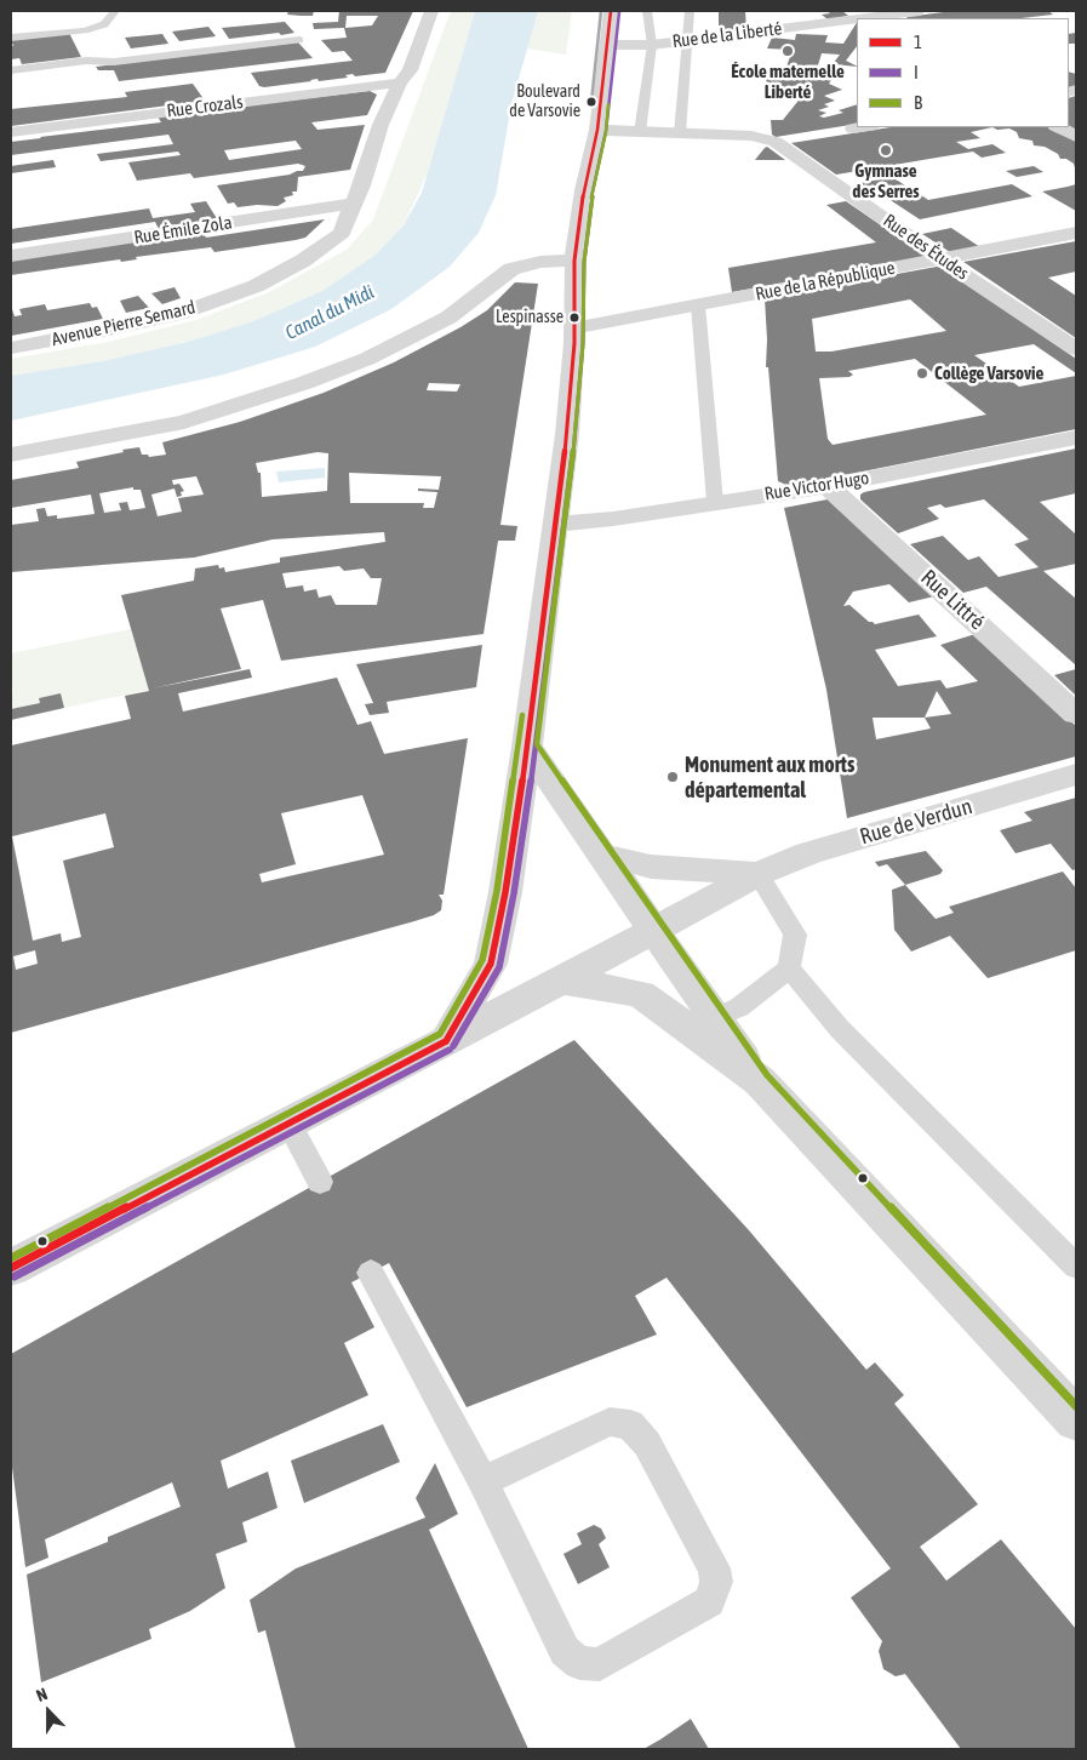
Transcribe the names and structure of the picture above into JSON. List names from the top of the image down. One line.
{"streets":{"street":["Rue de la Liberté","Rue Crozals","Rue Émile Zola","Rue des Études","Rue de la République","Avenue Pierre Semard","Rue Victor Hugo","Rue Littré","Rue de Verdun"]},"crossings":[["Rue Crozals","Avenue Pierre Semard"],["Rue Émile Zola","Avenue Pierre Semard"],["Rue des Études","Rue de la République"],["Rue Victor Hugo","Rue Littré"]],"water":["Canal du Midi"],"places":["École maternelle Liberté","Boulevard de Varsovie","Gymnase des Serres","Lespinasse","Collège Varsovie","Monument aux morts départemental"],"lines":["transit line 1","transit line I","transit line B"],"legend":["1","I","B"],"north":"top"}
